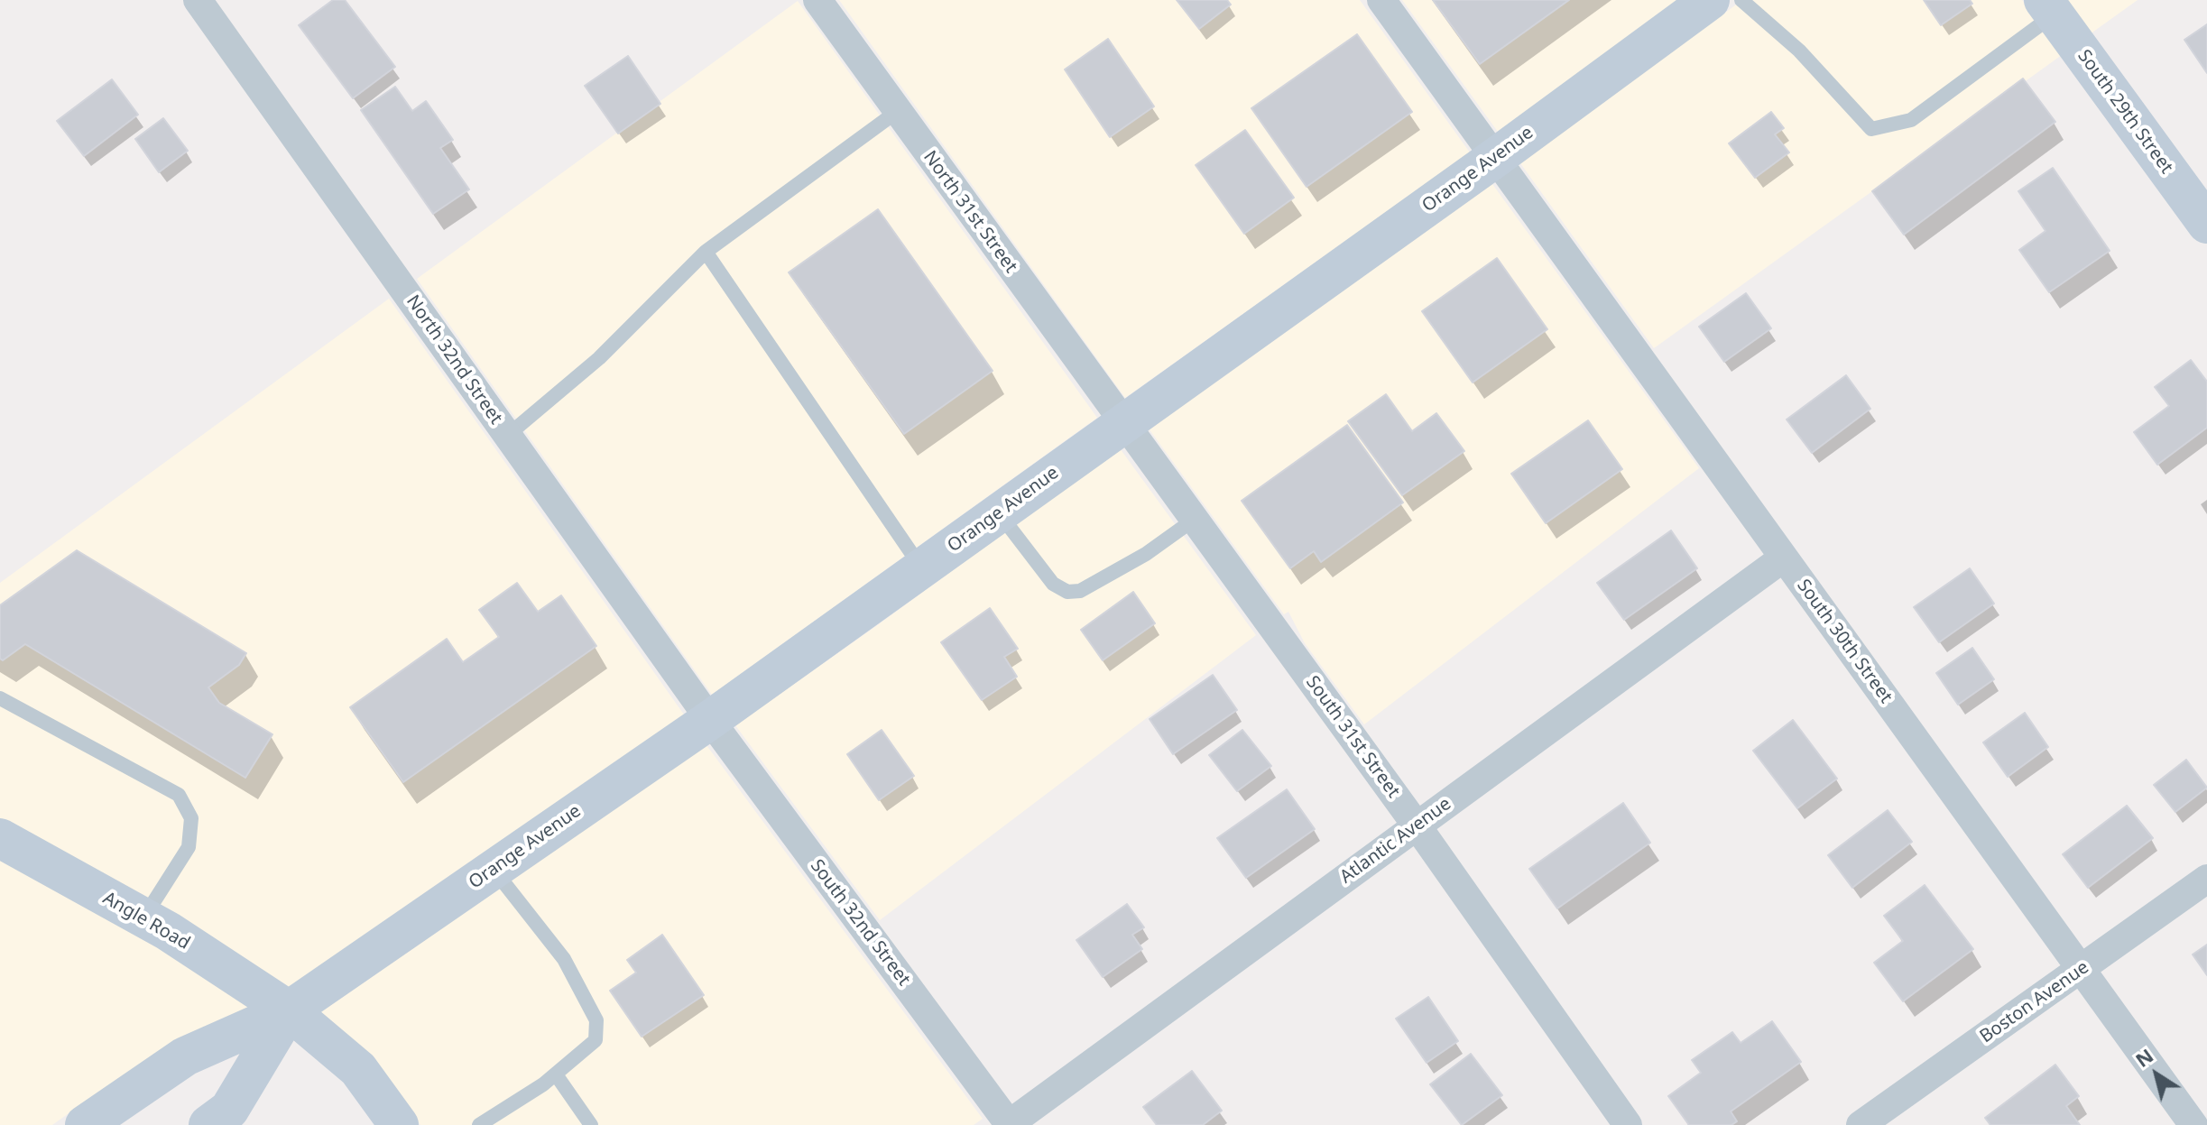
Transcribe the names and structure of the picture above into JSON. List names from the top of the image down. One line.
{"streets":{"main road":["South 29th Street","Orange Avenue","Angle Road"],"street":["North 31st Street","North 32nd Street","South 30th Street","South 31st Street","Atlantic Avenue","South 32nd Street","Boston Avenue"]},"crossings":[["Orange Avenue","North 31st Street"],["Orange Avenue","North 32nd Street"],["Orange Avenue","South 30th Street"],["Orange Avenue","South 31st Street"],["Orange Avenue","Angle Road"],["Orange Avenue","South 32nd Street"],["North 31st Street","South 31st Street"],["North 32nd Street","South 32nd Street"],["South 30th Street","Atlantic Avenue"],["South 30th Street","Boston Avenue"],["South 31st Street","Atlantic Avenue"],["Atlantic Avenue","South 32nd Street"]],"north":"top left"}
